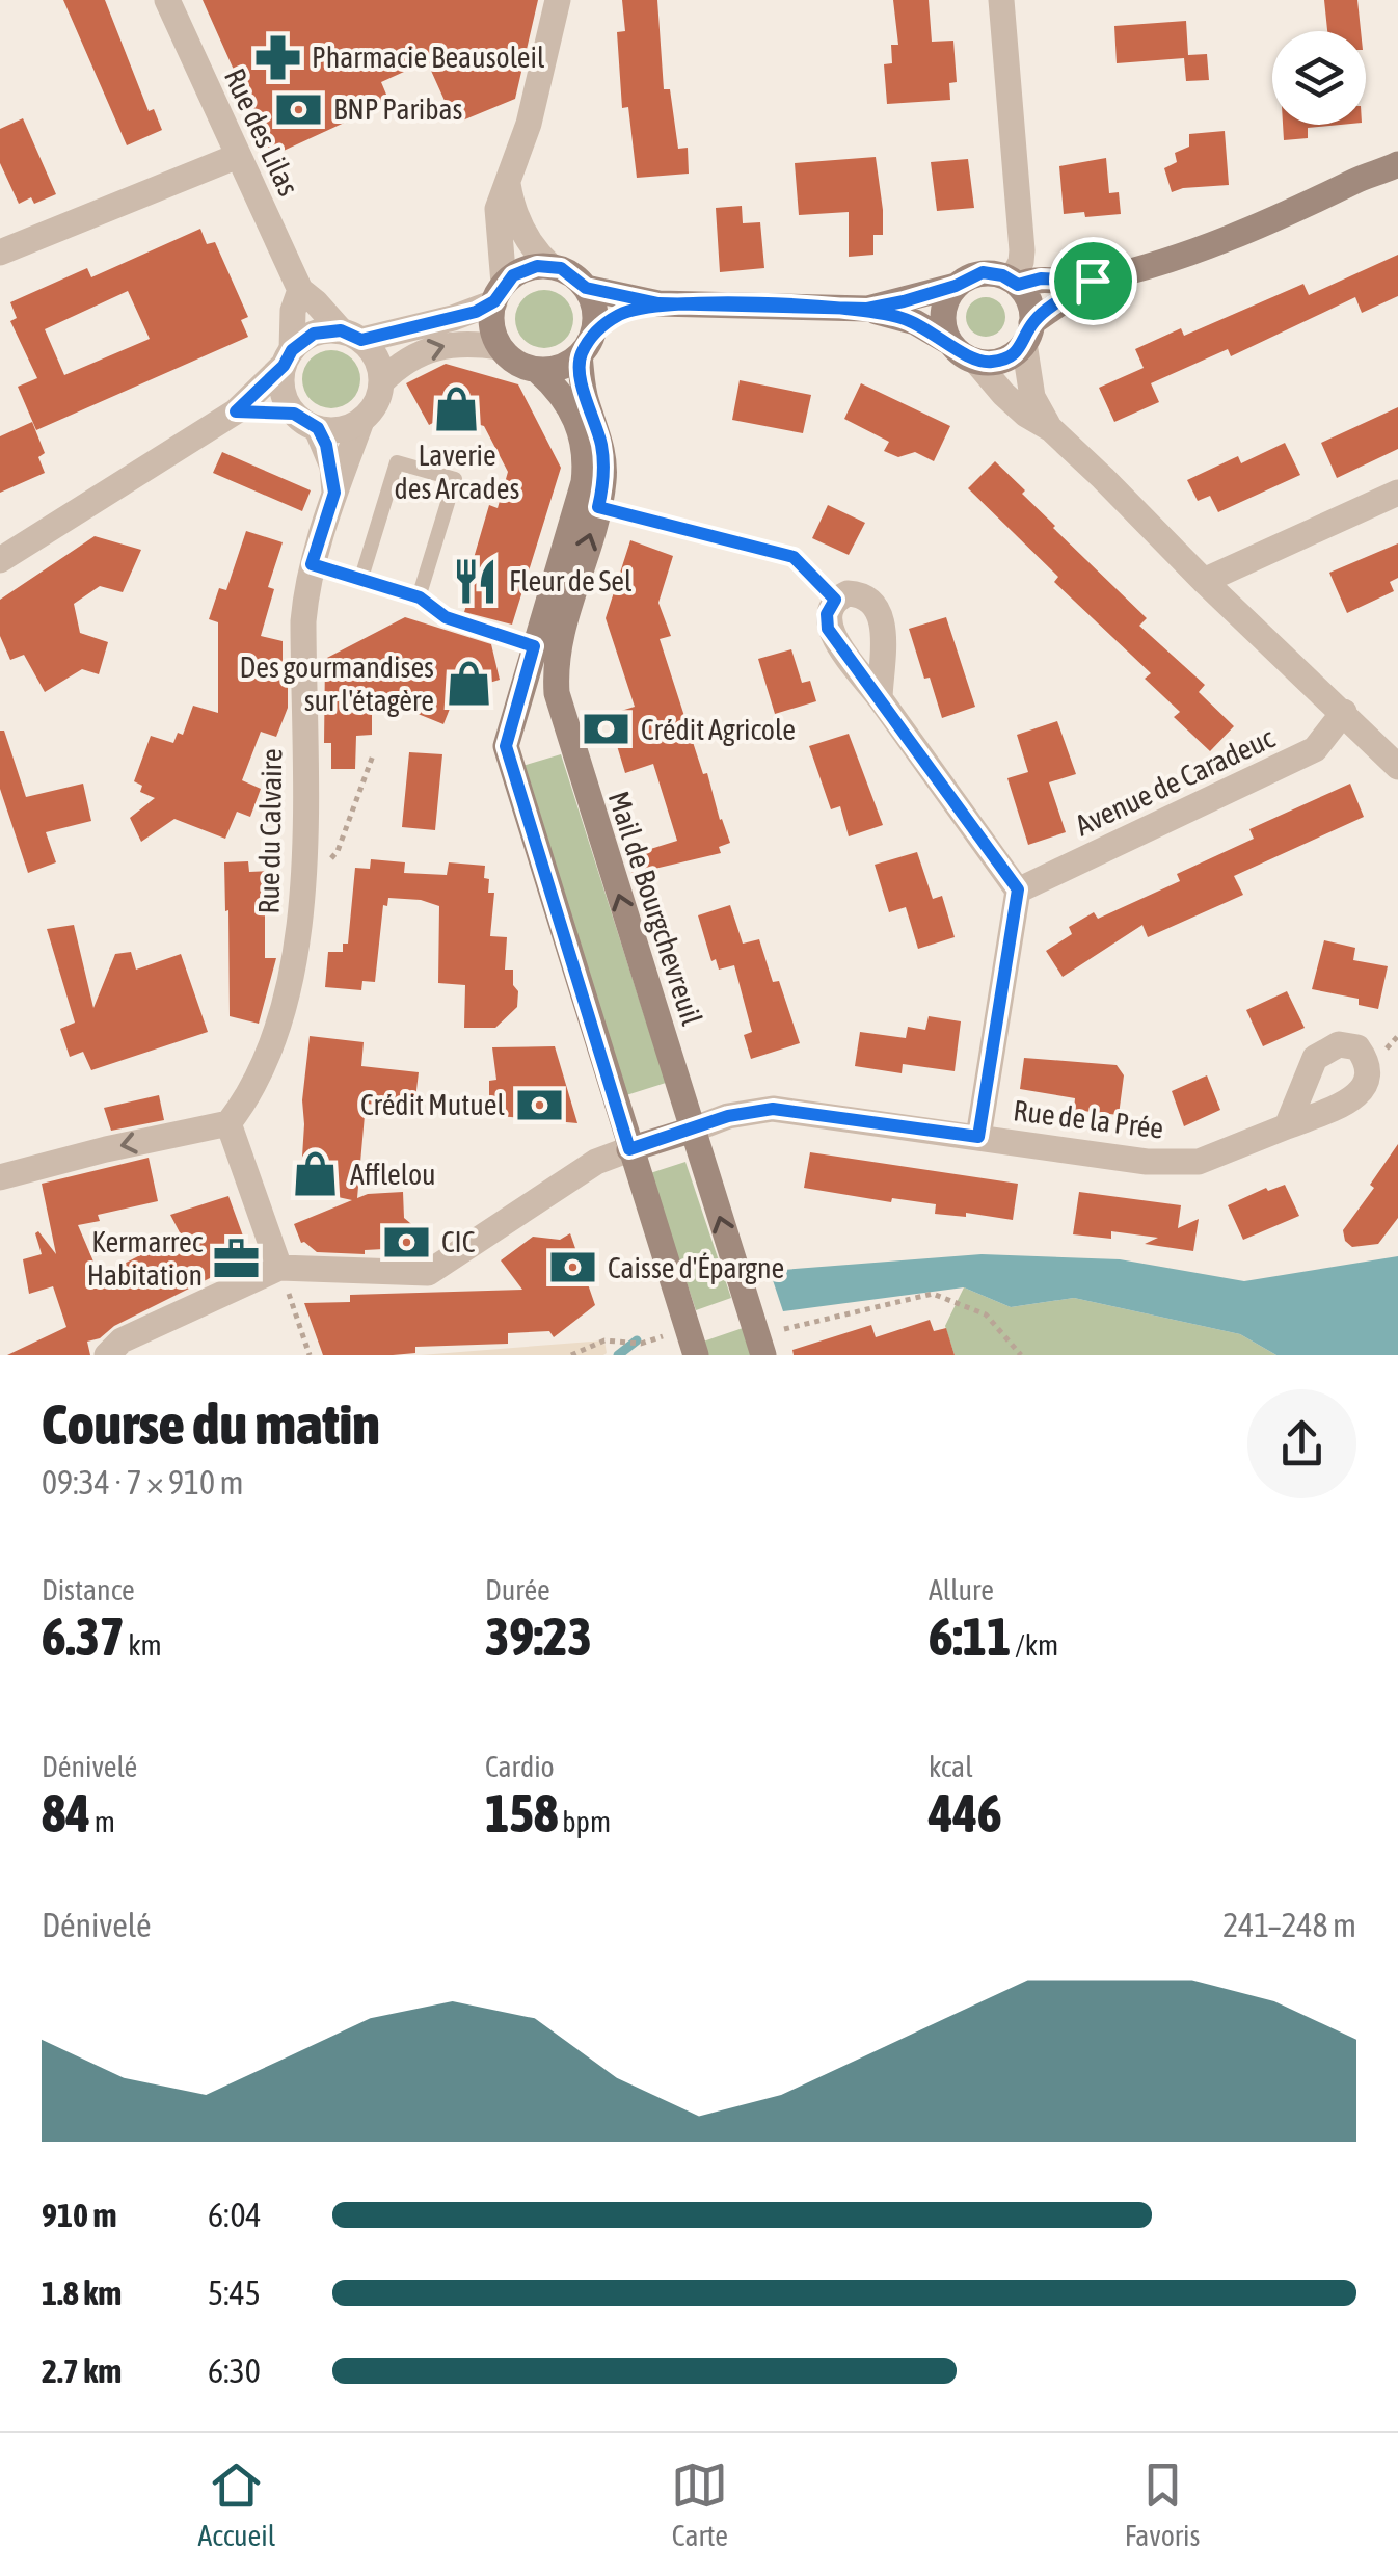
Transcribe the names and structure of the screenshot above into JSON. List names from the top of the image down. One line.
{"streets":{"main road":["Mail de Bourgchevreuil"],"street":["Rue des Lilas","Avenue de Caradeuc","Rue du Calvaire","Rue de la Prée"]},"crossings":[["Rue des Lilas","Rue du Calvaire"],["Mail de Bourgchevreuil","Rue de la Prée"]],"places":{"pharmacy":["Pharmacie Beausoleil"],"bank":["BNP Paribas","Crédit Agricole","Crédit Mutuel","CIC","Caisse d'Épargne"],"shop":["Laverie des Arcades","Des gourmandises sur l'étagère","Afflelou"],"restaurant":["Fleur de Sel"],"office":["Kermarrec Habitation"]},"page":{"heading":["Course du matin","09:34 · 7 × 910 m"],"stats":[["Distance","6.37 km"],["Durée","39:23"],["Allure","6:11 /km"],["Dénivelé","84 m"],["Cardio","158 bpm"],["kcal","446"]],"chart":["Dénivelé","241–248 m"],"list":[{"name":"910 m","note":"6:04"},{"name":"1.8 km","note":"5:45"},{"name":"2.7 km","note":"6:30"}],"tabs":["Accueil","Carte","Favoris"]}}
